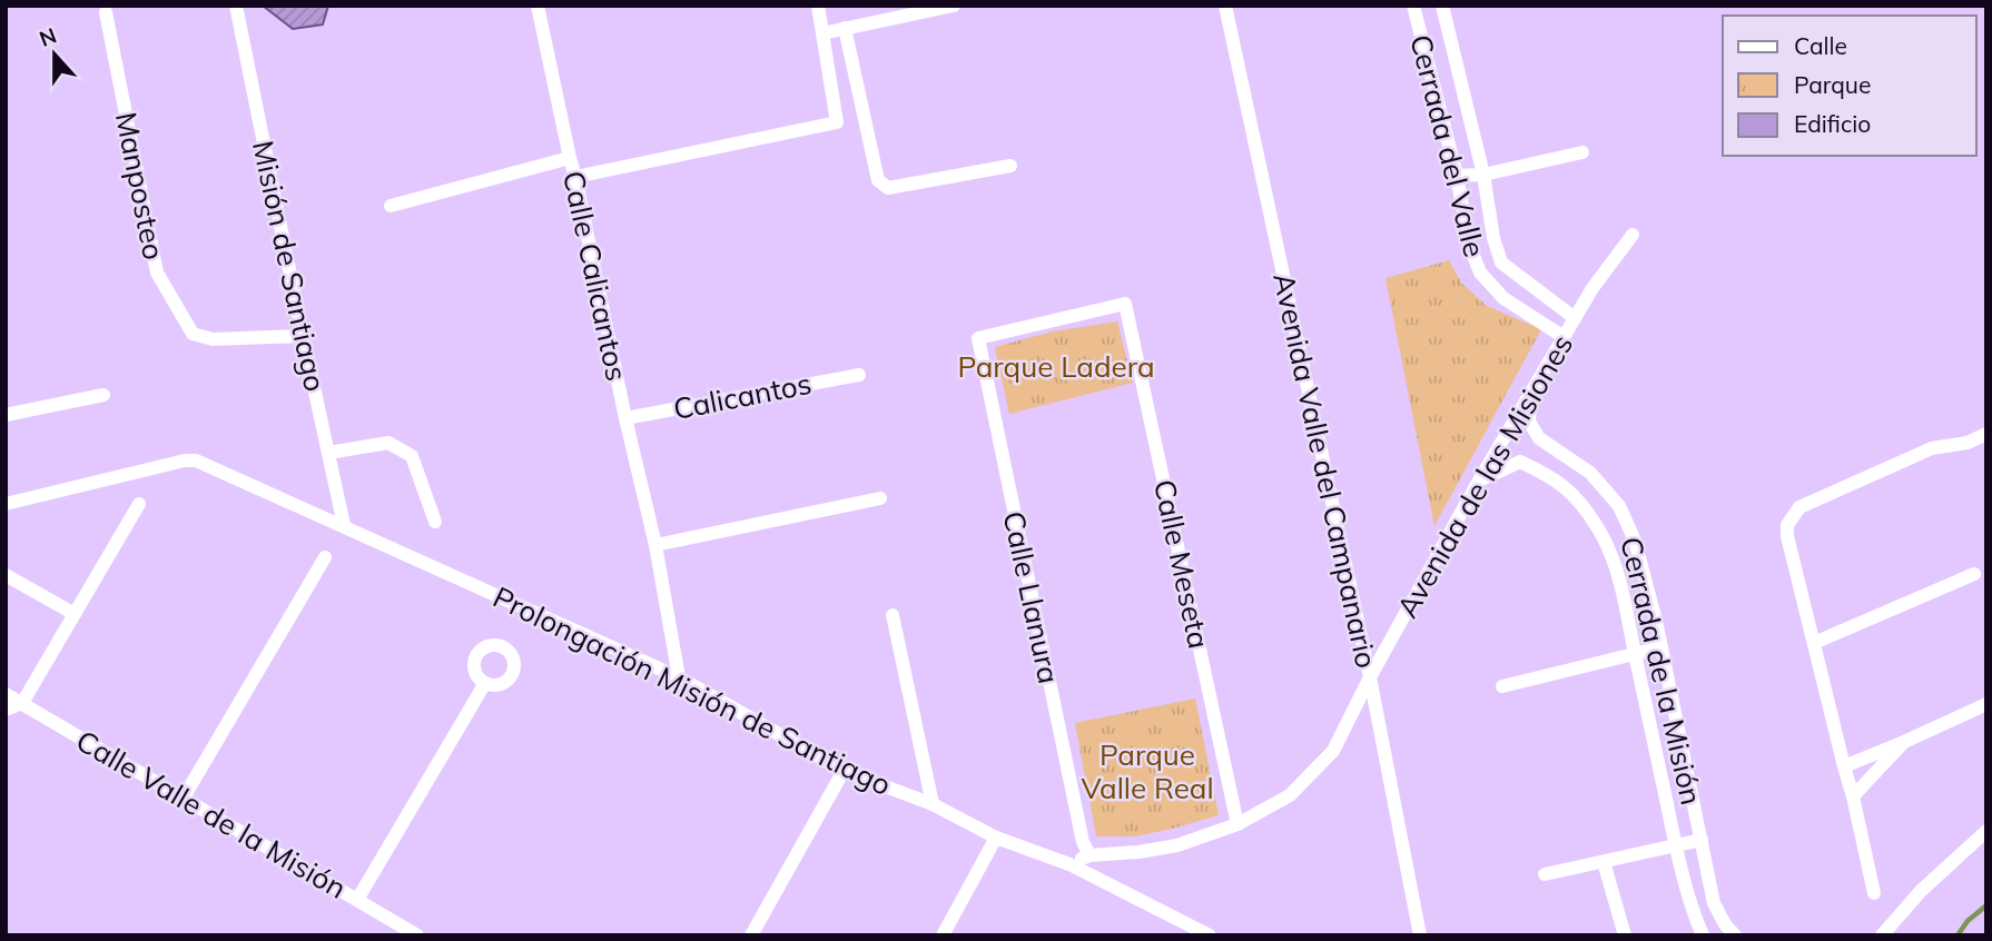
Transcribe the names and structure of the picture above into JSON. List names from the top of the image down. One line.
{"streets":{"street":["Cerrada del Valle","Manposteo","Misión de Santiago","Calle Calicantos","Calicantos","Avenida Valle del Campanario","Avenida de las Misiones","Calle Meseta","Calle Llanura","Cerrada de la Misión","Prolongación Misión de Santiago","Calle Valle de la Misión"]},"crossings":[["Cerrada del Valle","Avenida de las Misiones"],["Manposteo","Misión de Santiago"],["Misión de Santiago","Prolongación Misión de Santiago"],["Calle Calicantos","Calicantos"],["Calle Calicantos","Prolongación Misión de Santiago"],["Avenida Valle del Campanario","Avenida de las Misiones"],["Avenida de las Misiones","Calle Meseta"],["Avenida de las Misiones","Calle Llanura"],["Avenida de las Misiones","Cerrada de la Misión"],["Avenida de las Misiones","Prolongación Misión de Santiago"],["Calle Meseta","Calle Llanura"]],"parks":["Parque Ladera","Parque Valle Real"],"legend":["Calle","Parque","Edificio"],"north":"top"}
